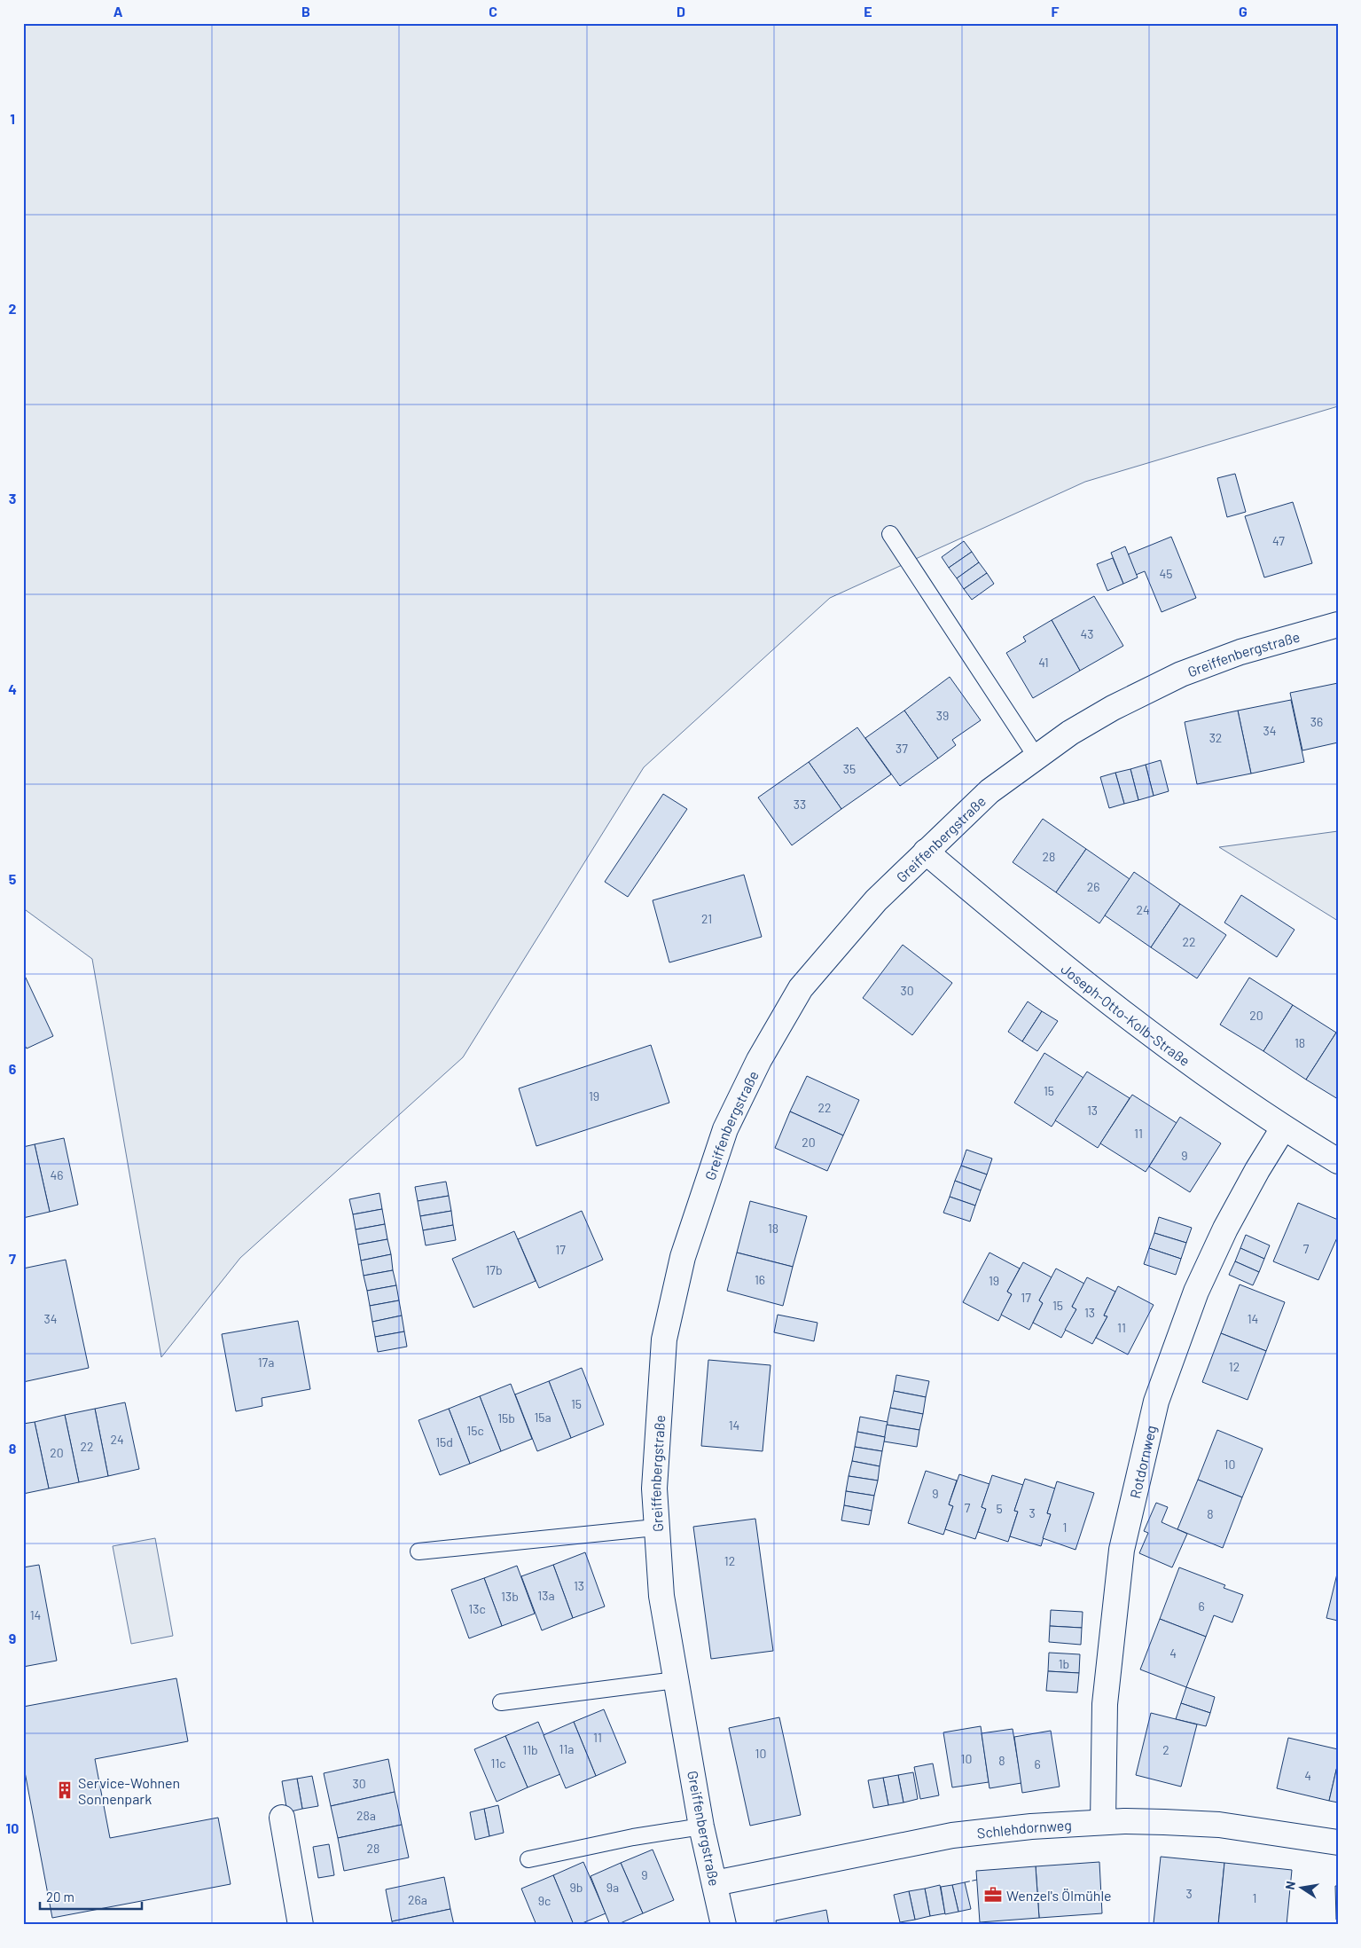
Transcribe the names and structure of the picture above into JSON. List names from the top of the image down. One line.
{"streets":{"street":["Greiffenbergstraße","Joseph-Otto-Kolb-Straße","Rotdornweg","Schlehdornweg"]},"crossings":[["Greiffenbergstraße","Joseph-Otto-Kolb-Straße"],["Greiffenbergstraße","Schlehdornweg"],["Joseph-Otto-Kolb-Straße","Rotdornweg"],["Rotdornweg","Schlehdornweg"]],"places":{"building":["Service-Wohnen Sonnenpark"],"office":["Wenzel's Ölmühle"]},"house_numbers":["47","45","43","41","39","36","34","32","37","35","33","28","26","24","21","22","30","20","18","15","19","22","13","11","20","9","46","18","7","17","17b","16","19","17","15","13","34","14","11","17a","12","15","15a","15b","14","15c","24","15d","22","20","10","9","7","5","3","8","1","12","13","13a","13b","6","13c","14","4","1b","11","11a","11b","2","10","10","8","11c","6","4","30","28a","28","9","9b","9a","3","1","26a","9c"],"scale_bar":"20 m","north":"left","grid":{"columns":["A","B","C","D","E","F","G"],"rows":["1","2","3","4","5","6","7","8","9","10"]}}
